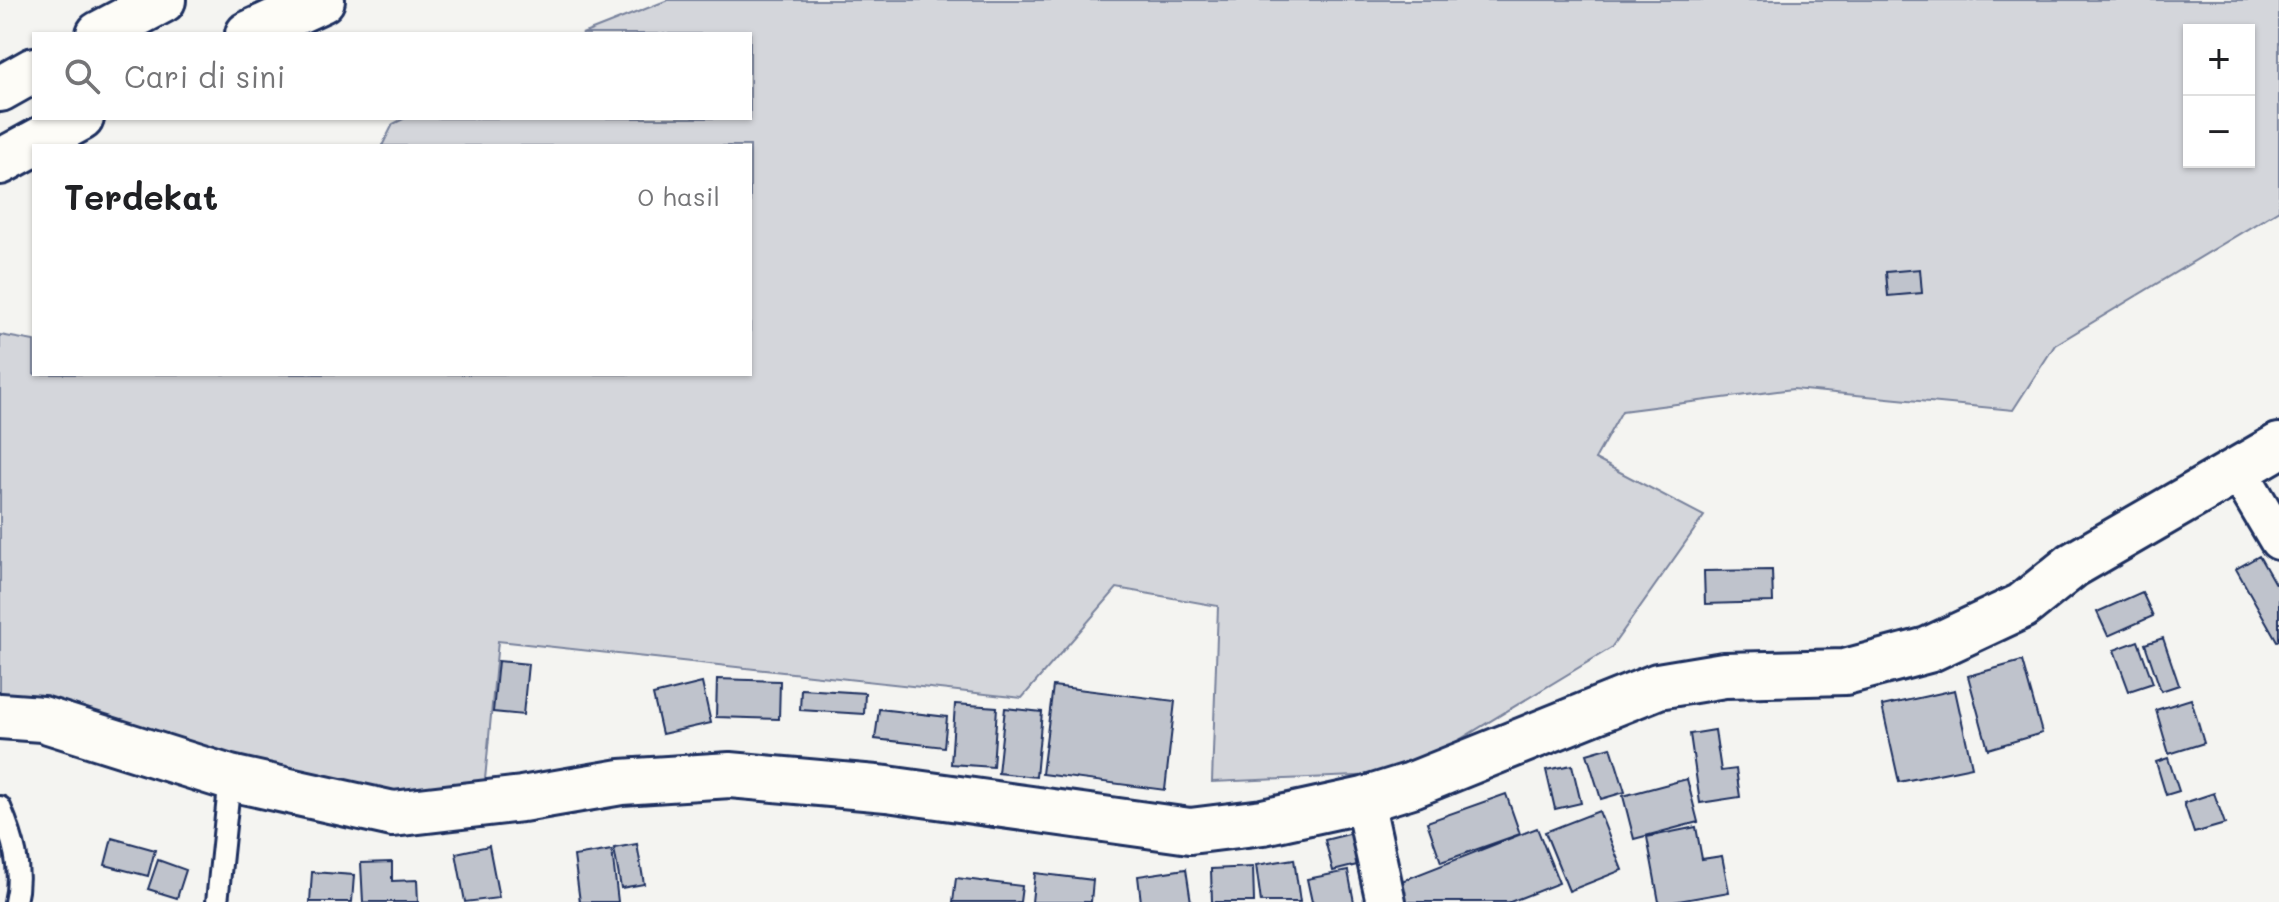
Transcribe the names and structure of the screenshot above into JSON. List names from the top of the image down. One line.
{"page":{"map_buttons":["+","−"],"search":"Cari di sini","heading":["Terdekat","0 hasil"]}}
